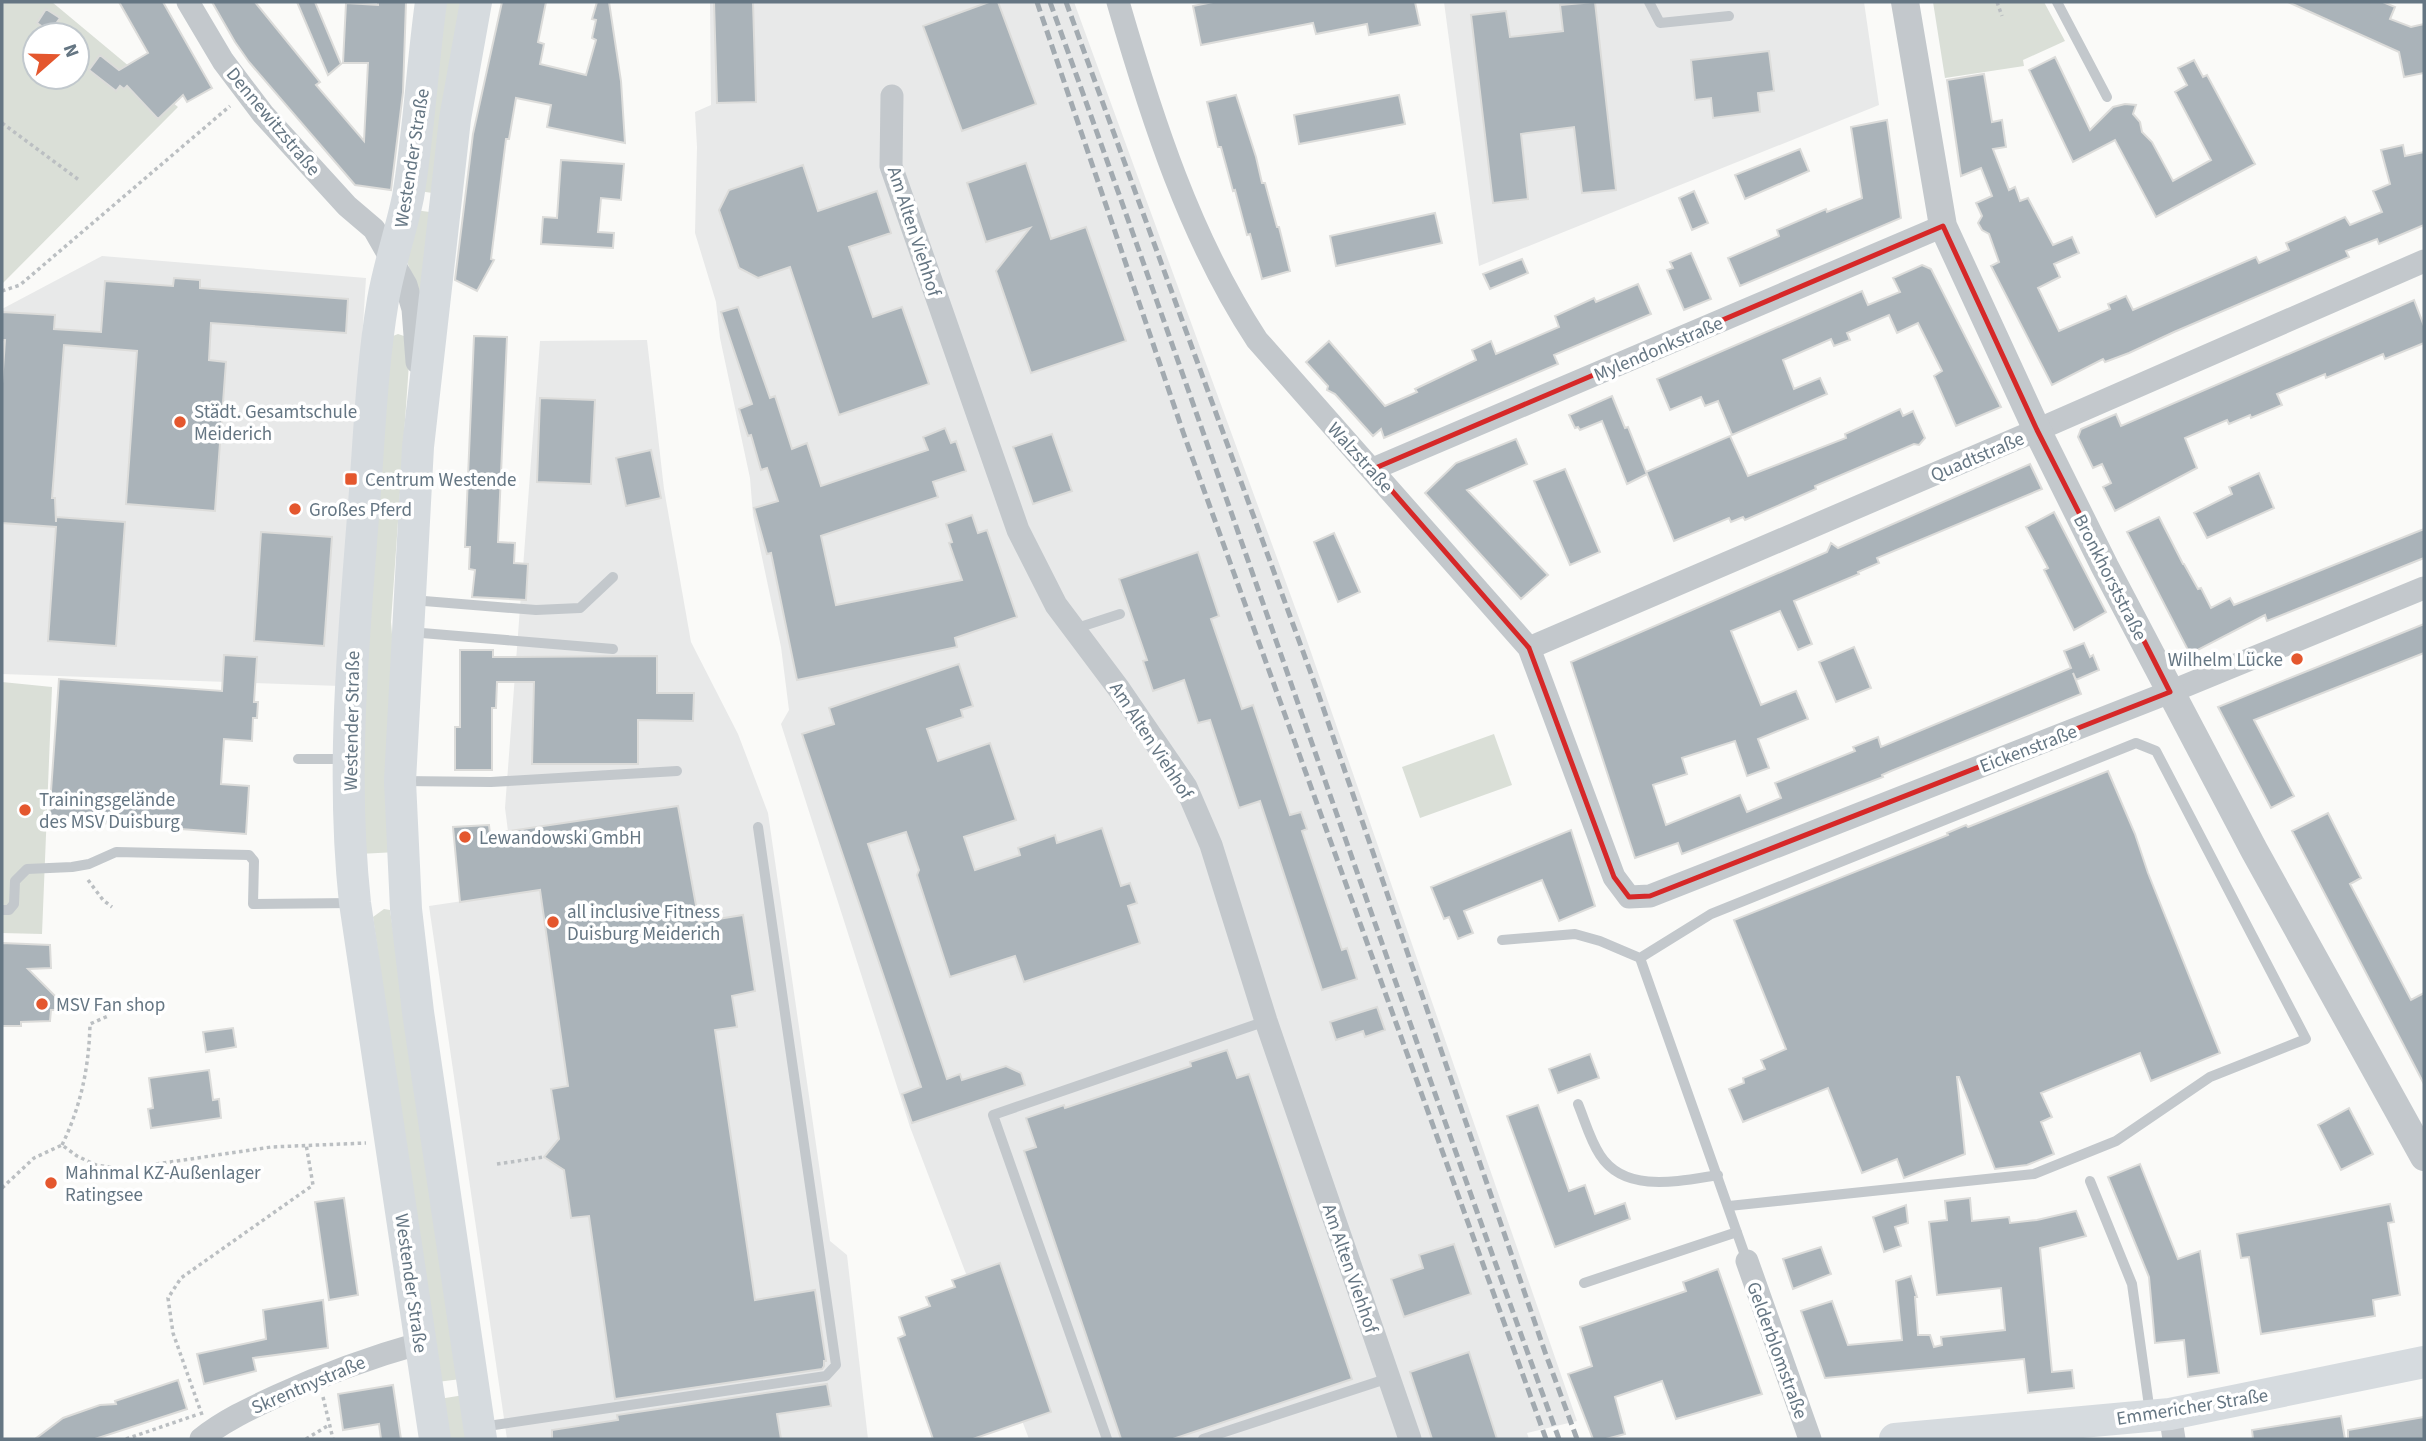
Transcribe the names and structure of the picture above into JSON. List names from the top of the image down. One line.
{"streets":{"main road":["Westender Straße","Emmericher Straße"],"street":["Dennewitzstraße","Am Alten Viehhof","Mylendonkstraße","Quadtstraße","Walzstraße","Bronkhorststraße","Eickenstraße","Gelderblomstraße","Skrentnystraße"]},"crossings":[["Dennewitzstraße","Westender Straße"],["Westender Straße","Skrentnystraße"],["Mylendonkstraße","Walzstraße"],["Mylendonkstraße","Bronkhorststraße"],["Quadtstraße","Walzstraße"],["Quadtstraße","Bronkhorststraße"],["Walzstraße","Eickenstraße"],["Bronkhorststraße","Eickenstraße"]],"places":{"other":["Städt. Gesamtschule Meiderich","Großes Pferd","Wilhelm Lücke","Trainingsgelände des MSV Duisburg","Lewandowski GmbH","all inclusive Fitness Duisburg Meiderich","MSV Fan shop","Mahnmal KZ-Außenlager Ratingsee"],"transit":["Centrum Westende"]},"north":"right"}
